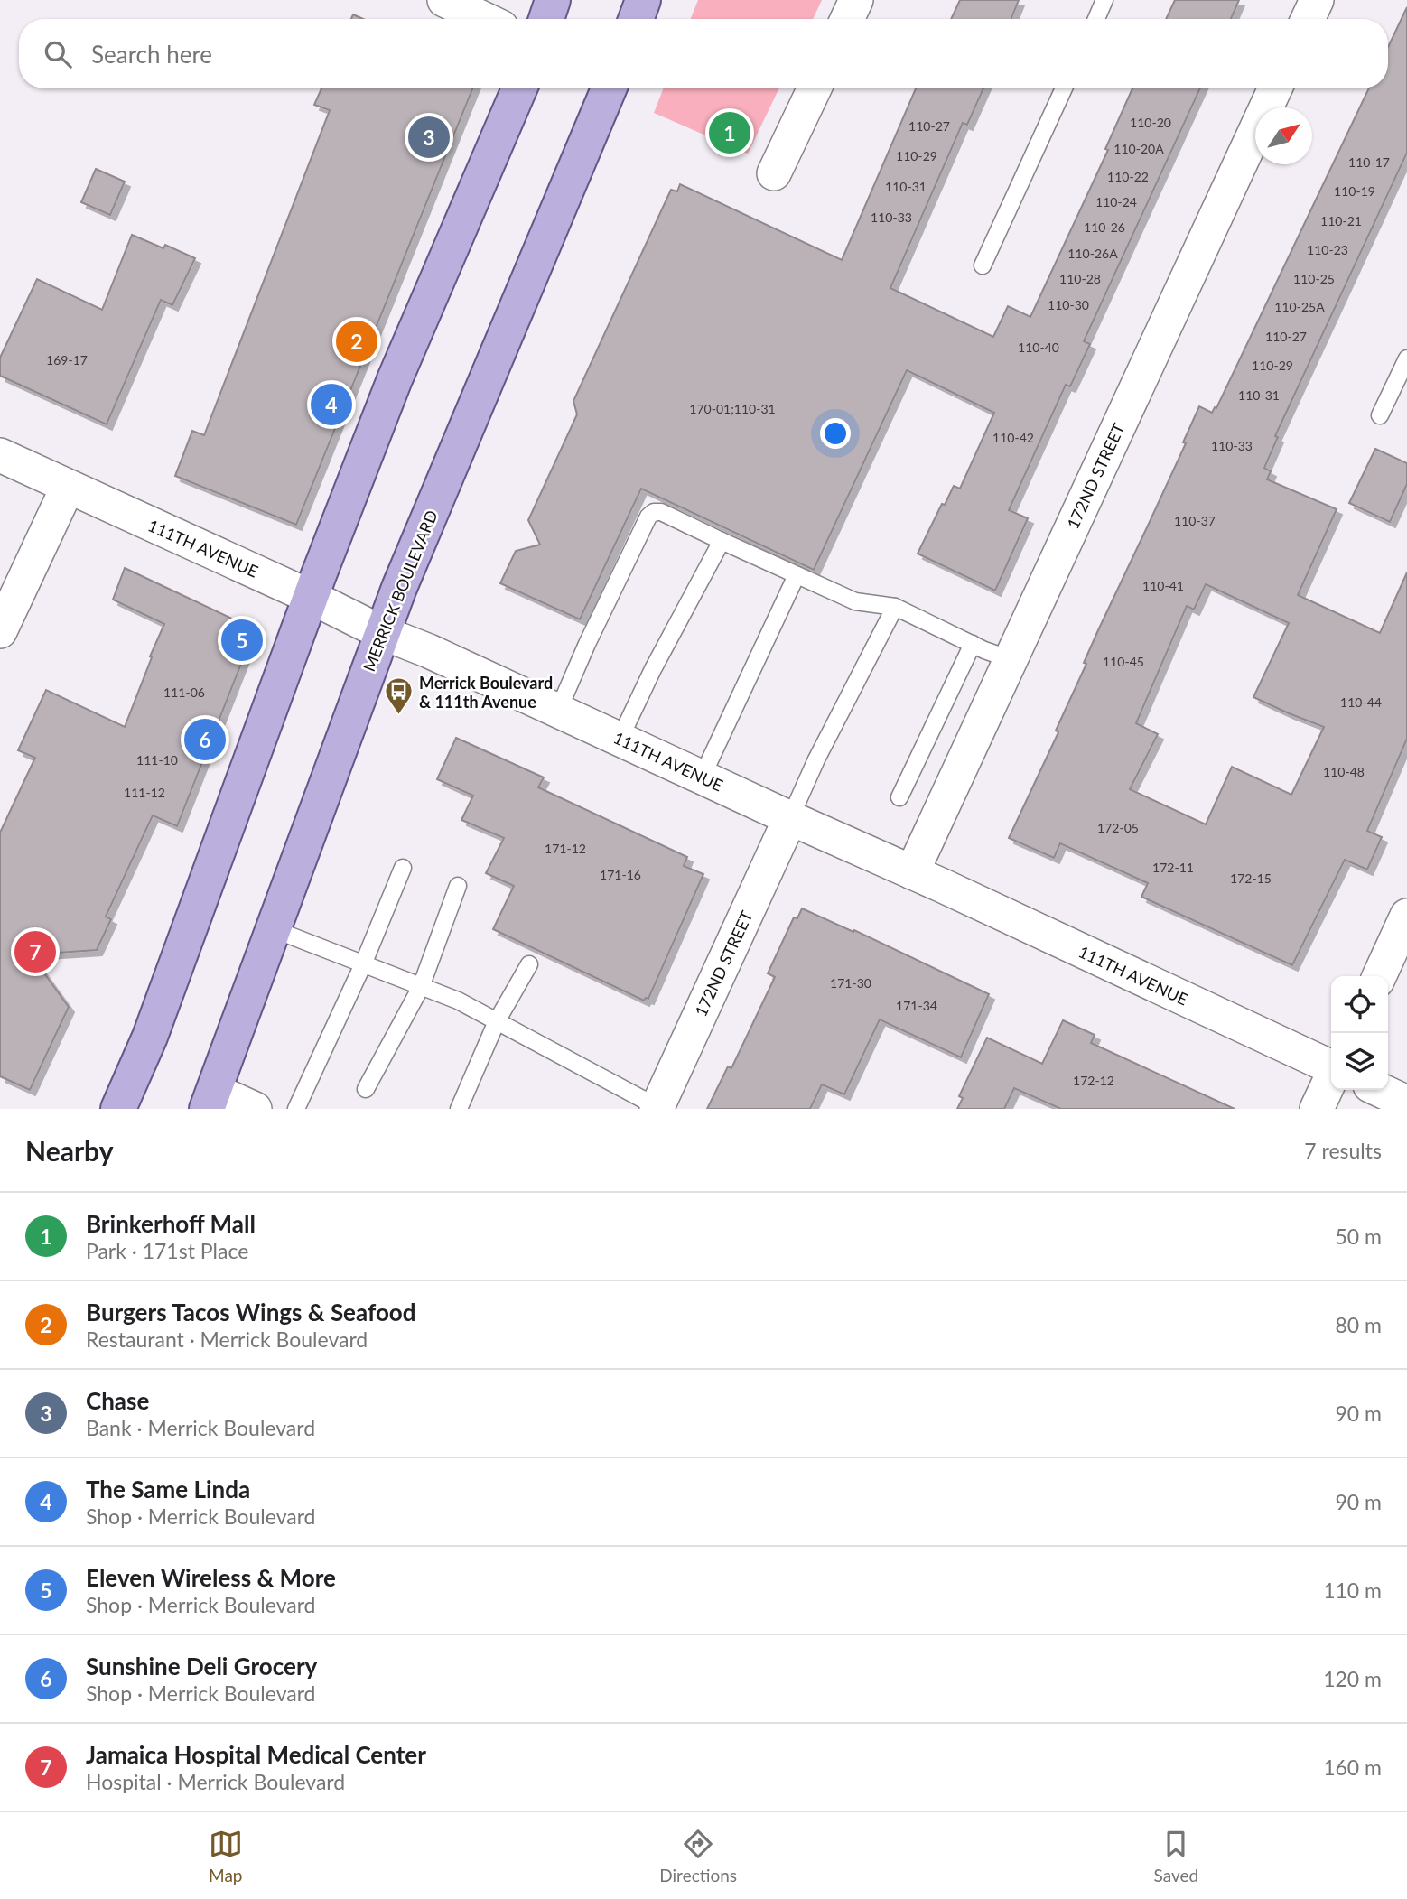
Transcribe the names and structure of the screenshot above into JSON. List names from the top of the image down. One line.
{"streets":{"main road":["MERRICK BOULEVARD"],"street":["172ND STREET","111TH AVENUE"]},"crossings":[["172ND STREET","111TH AVENUE"],["111TH AVENUE","MERRICK BOULEVARD"]],"places":{"bus stop":["Merrick Boulevard & 111th Avenue"]},"house_numbers":["110-20","110-27","110-20A","110-29","110-17","110-22","110-31","110-19","110-24","110-33","110-21","110-26","110-23","110-26A","110-28","110-25","110-30","110-25A","110-27","110-40","169-17","110-29","110-31","170-01;110-31","110-42","110-33","110-37","110-41","110-45","111-06","110-44","111-10","110-48","111-12","172-05","171-12","172-11","171-16","172-15","171-30","171-34","172-12"],"north":"top right","page":{"search":"Search here","pins":["1","3","2","4","5","6","7"],"heading":["Nearby","7 results"],"list":[{"mark":"1","name":"Brinkerhoff Mall","note":"Park · 171st Place","value":"50 m"},{"mark":"2","name":"Burgers Tacos Wings & Seafood","note":"Restaurant · Merrick Boulevard","value":"80 m"},{"mark":"3","name":"Chase","note":"Bank · Merrick Boulevard","value":"90 m"},{"mark":"4","name":"The Same Linda","note":"Shop · Merrick Boulevard","value":"90 m"},{"mark":"5","name":"Eleven Wireless & More","note":"Shop · Merrick Boulevard","value":"110 m"},{"mark":"6","name":"Sunshine Deli Grocery","note":"Shop · Merrick Boulevard","value":"120 m"},{"mark":"7","name":"Jamaica Hospital Medical Center","note":"Hospital · Merrick Boulevard","value":"160 m"}],"nav":["Map","Directions","Saved"]}}
